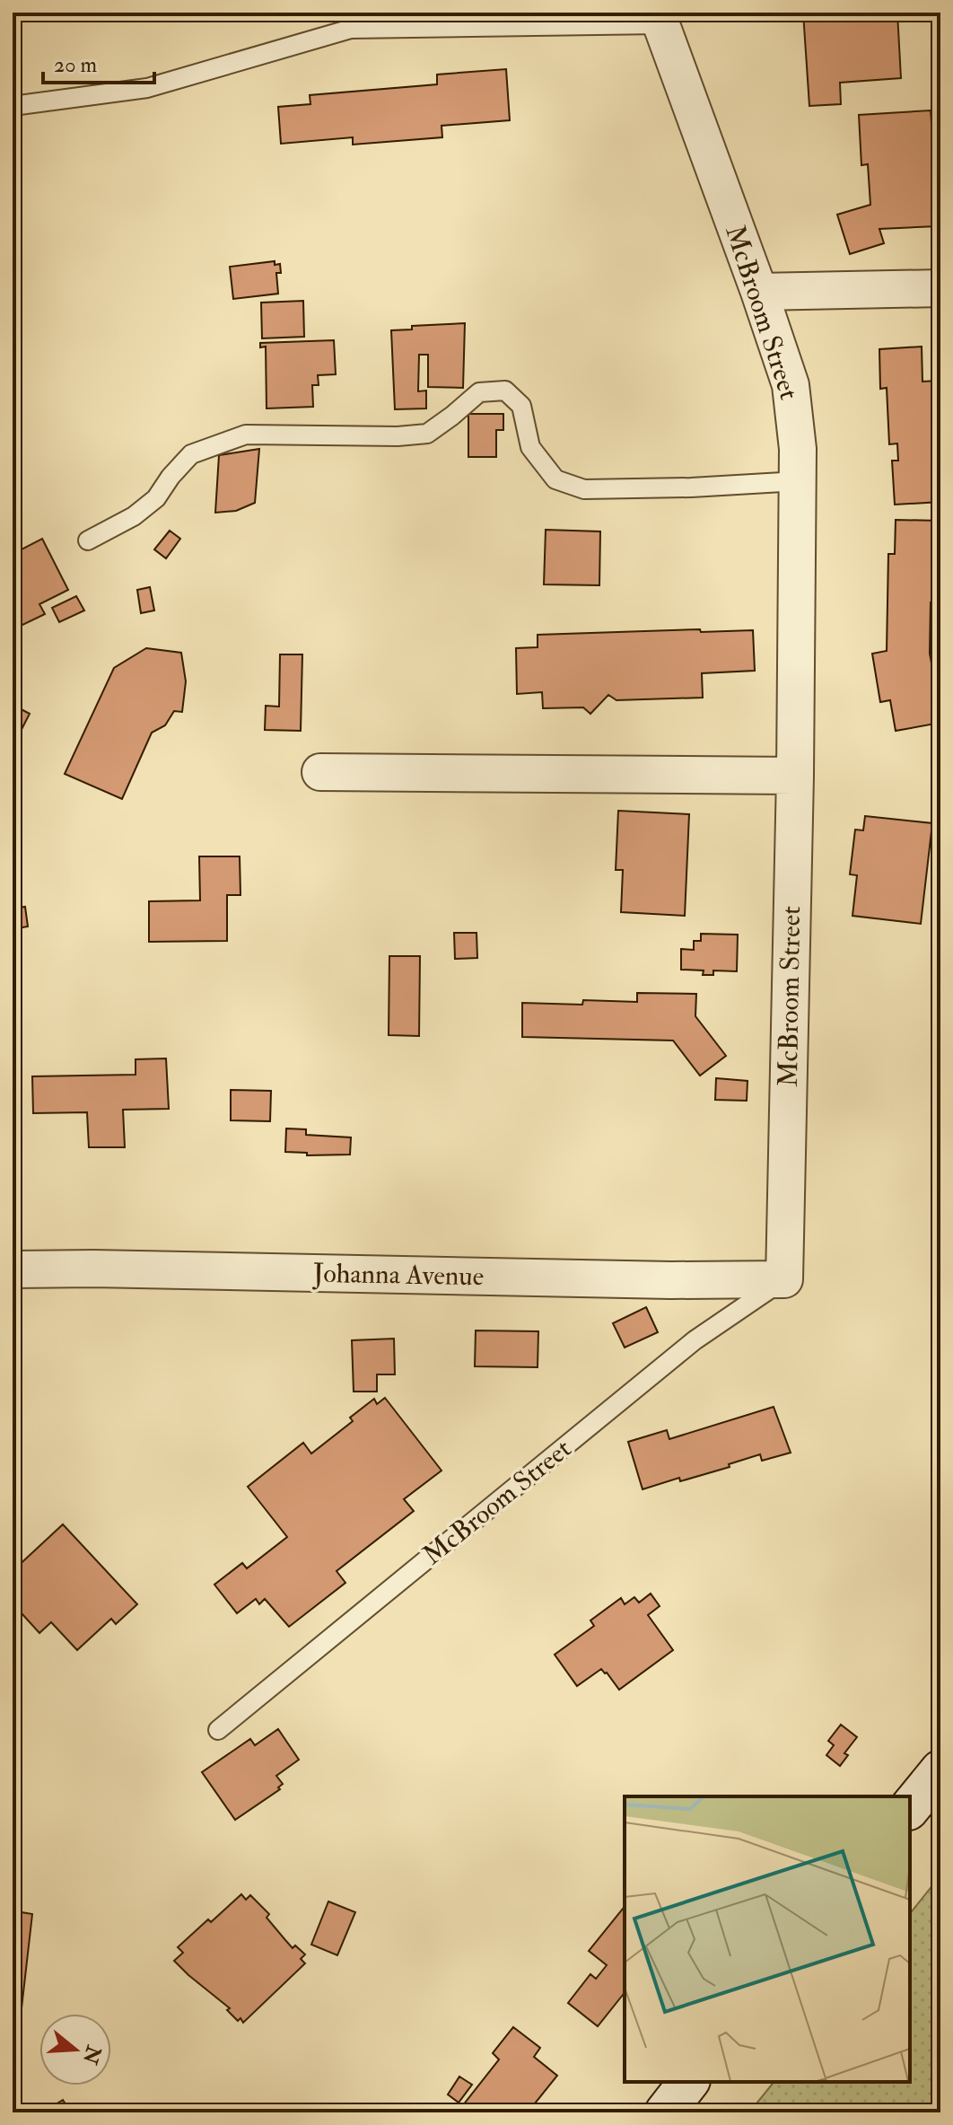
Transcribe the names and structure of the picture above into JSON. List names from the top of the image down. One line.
{"streets":{"street":["McBroom Street","Johanna Avenue"]},"crossings":[["McBroom Street","Johanna Avenue"]],"scale_bar":"20 m","north":"right"}
